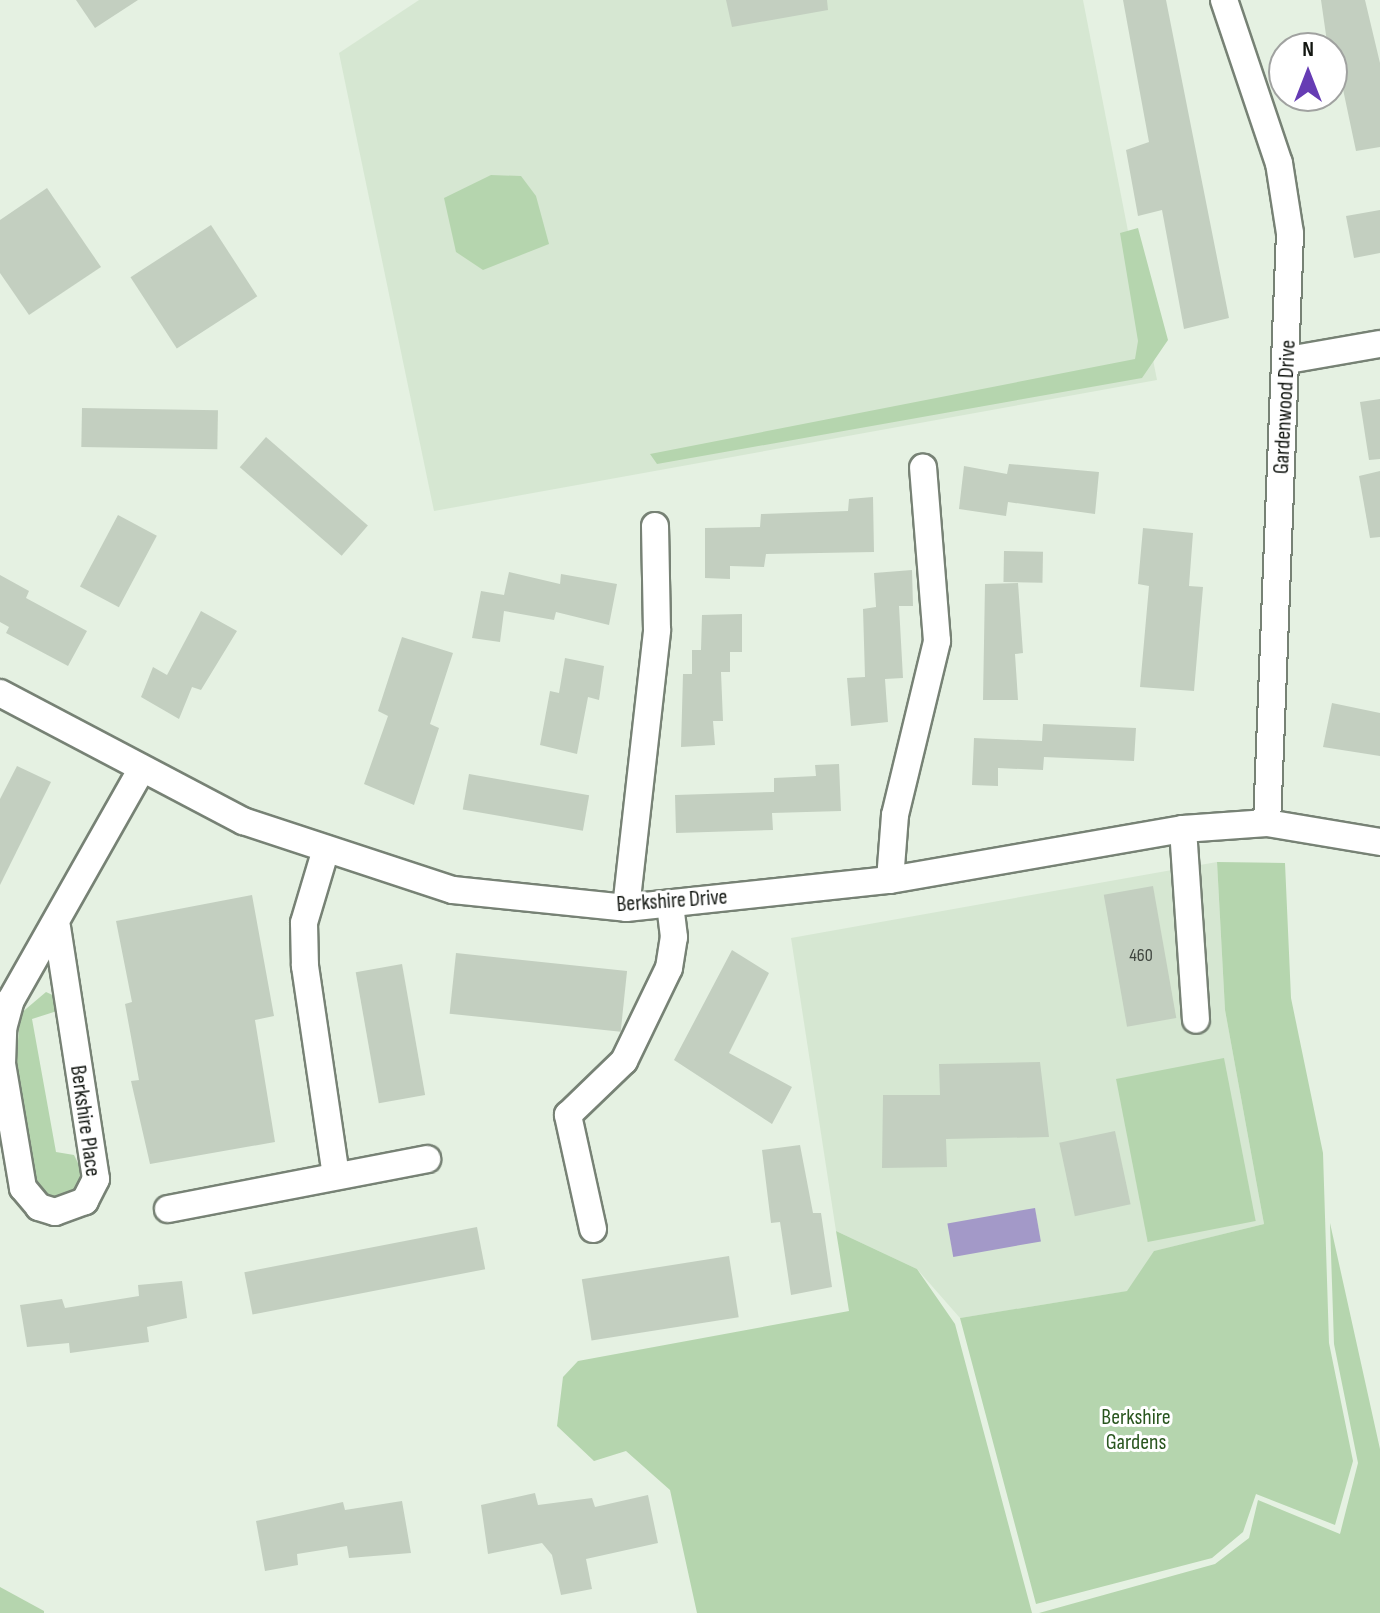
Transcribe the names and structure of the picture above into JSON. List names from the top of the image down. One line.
{"streets":{"street":["Gardenwood Drive","Berkshire Drive","Berkshire Place"]},"crossings":[["Gardenwood Drive","Berkshire Drive"],["Berkshire Drive","Berkshire Place"]],"parks":["Berkshire Gardens"],"house_numbers":["460"],"north":"top"}
